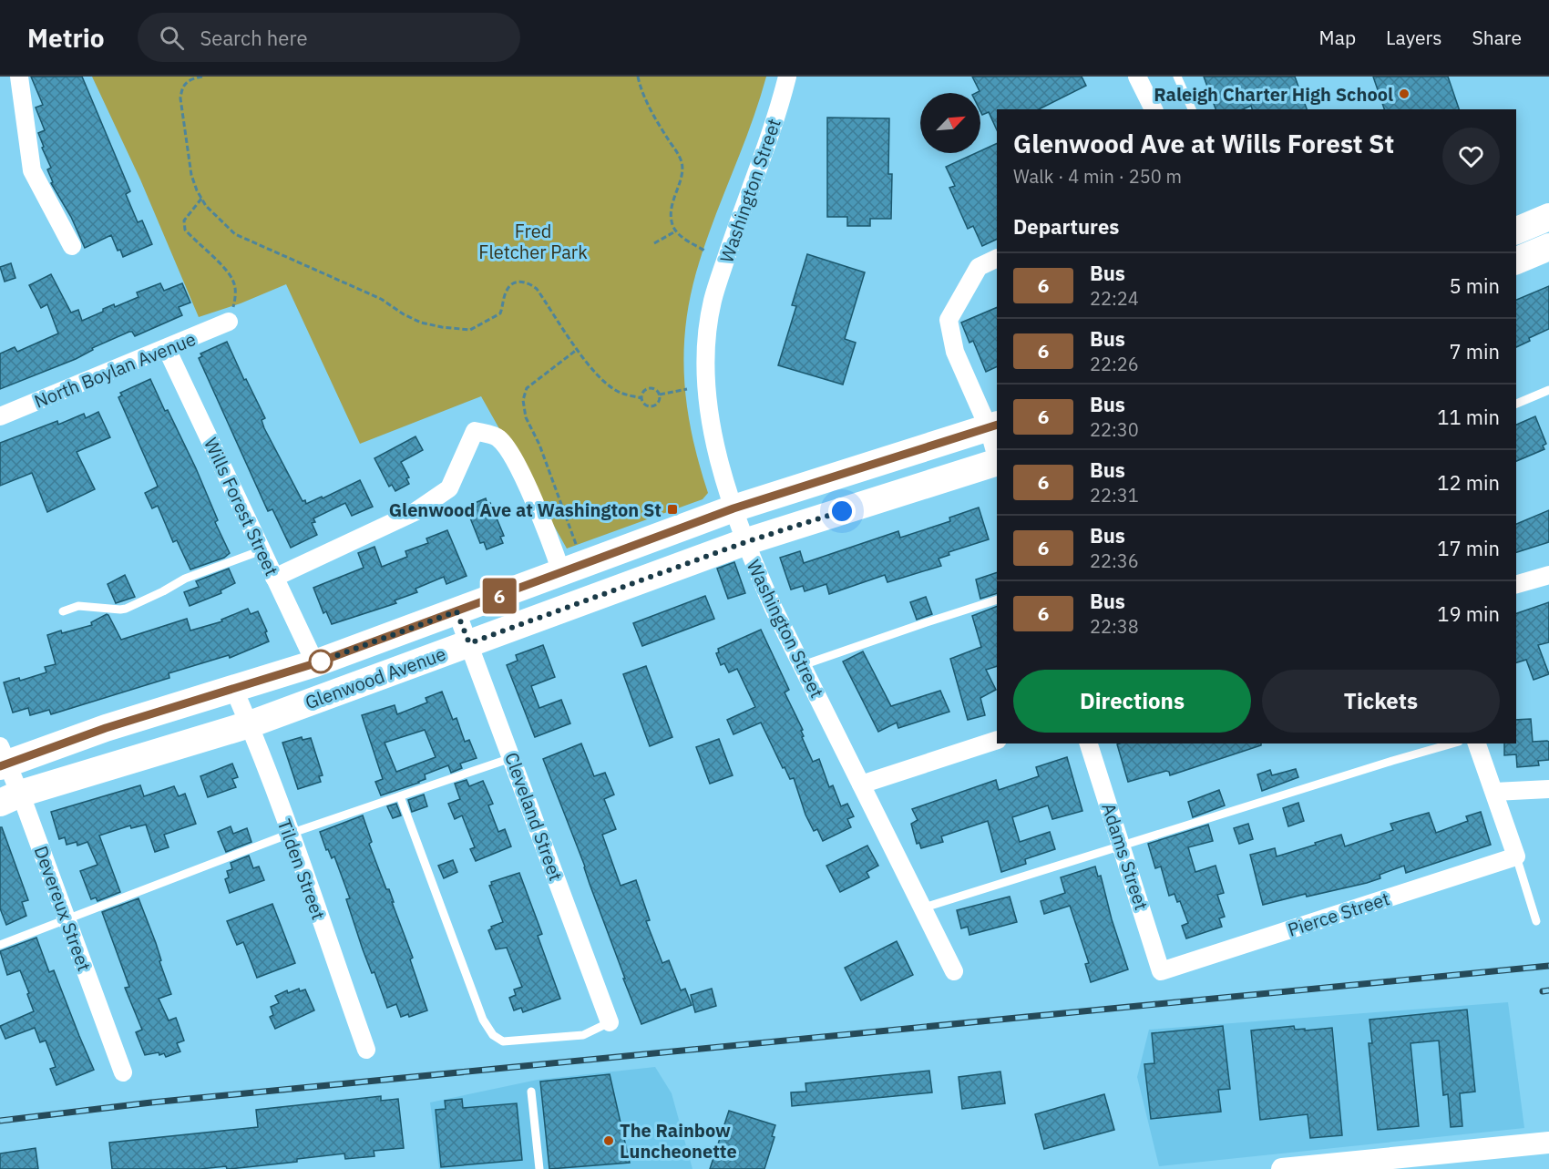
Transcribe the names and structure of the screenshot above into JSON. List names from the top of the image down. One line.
{"streets":{"main road":["Glenwood Avenue"],"street":["Washington Street","North Boylan Avenue","Wills Forest Street","Cleveland Street","Adams Street","Tilden Street","Devereux Street","Pierce Street"]},"crossings":[["Washington Street","Glenwood Avenue"],["North Boylan Avenue","Wills Forest Street"],["Wills Forest Street","Glenwood Avenue"],["Glenwood Avenue","Cleveland Street"],["Glenwood Avenue","Tilden Street"],["Glenwood Avenue","Devereux Street"],["Adams Street","Pierce Street"]],"parks":["Fred Fletcher Park"],"places":{"other":["Raleigh Charter High School","The Rainbow Luncheonette"],"transit":["Glenwood Ave at Washington St"]},"lines":["bus line 6"],"north":"top right","page":{"header":"Metrio","search":"Search here","nav":["Map","Layers","Share"],"on_map":"6","heading":[["Glenwood Ave at Wills Forest St","Walk · 4 min · 250 m"],"Departures"],"list":[{"mark":"6","name":"Bus","note":"22:24","value":"5 min"},{"mark":"6","name":"Bus","note":"22:26","value":"7 min"},{"mark":"6","name":"Bus","note":"22:30","value":"11 min"},{"mark":"6","name":"Bus","note":"22:31","value":"12 min"},{"mark":"6","name":"Bus","note":"22:36","value":"17 min"},{"mark":"6","name":"Bus","note":"22:38","value":"19 min"}],"buttons":["Directions","Tickets"]}}
